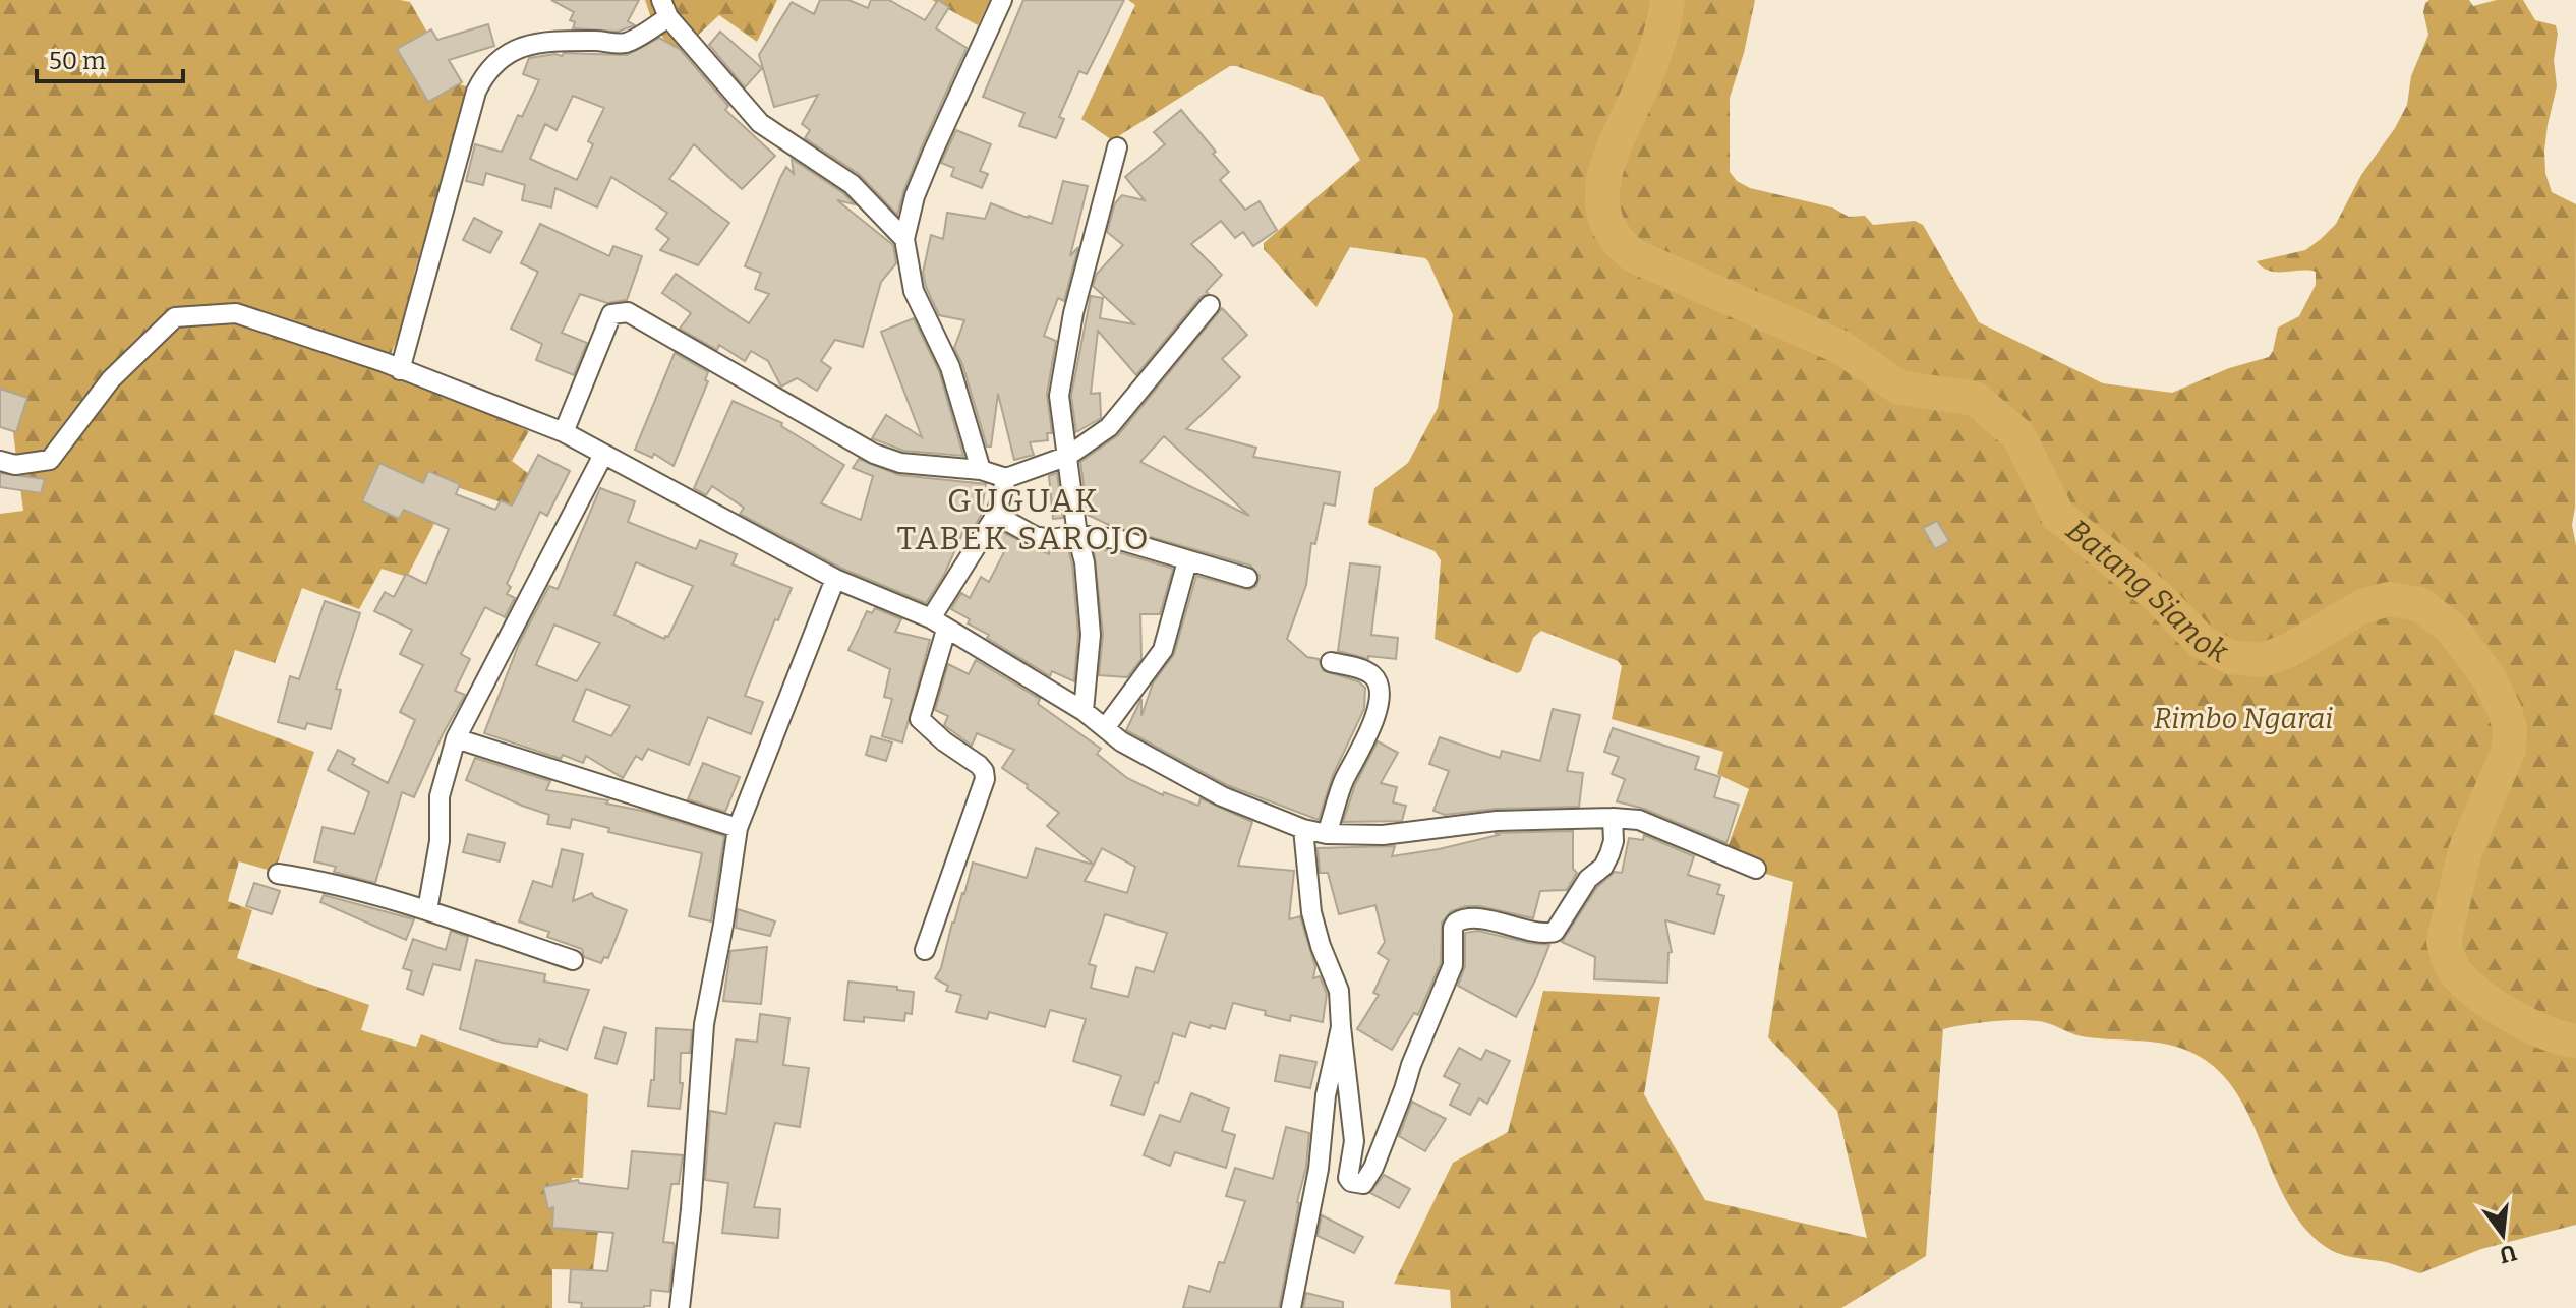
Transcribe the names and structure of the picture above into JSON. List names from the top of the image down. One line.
{"districts":["GUGUAK TABEK SAROJO"],"water":["Batang Sianok"],"parks":["Rimbo Ngarai"],"scale_bar":"50 m","north":"bottom"}
